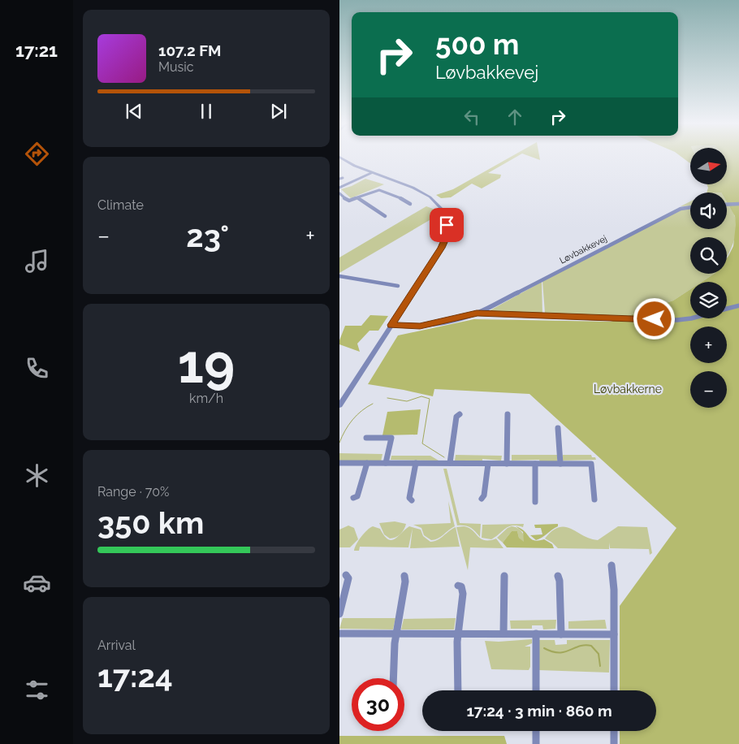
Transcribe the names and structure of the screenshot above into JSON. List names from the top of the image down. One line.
{"streets":{"street":["Løvbakkevej"]},"parks":["Løvbakkerne"],"north":"right","page":{"tabs":"17:21","turn":["500 m","Løvbakkevej"],"song":["107.2 FM","Music"],"map_buttons":["+","−"],"tile":["Climate",["19","km/h"],["Range · 70%","350 km"],["Arrival","17:24"]],"heat":["−","23°","+"],"limit":"30","trip":"17:24 · 3 min · 860 m"}}
